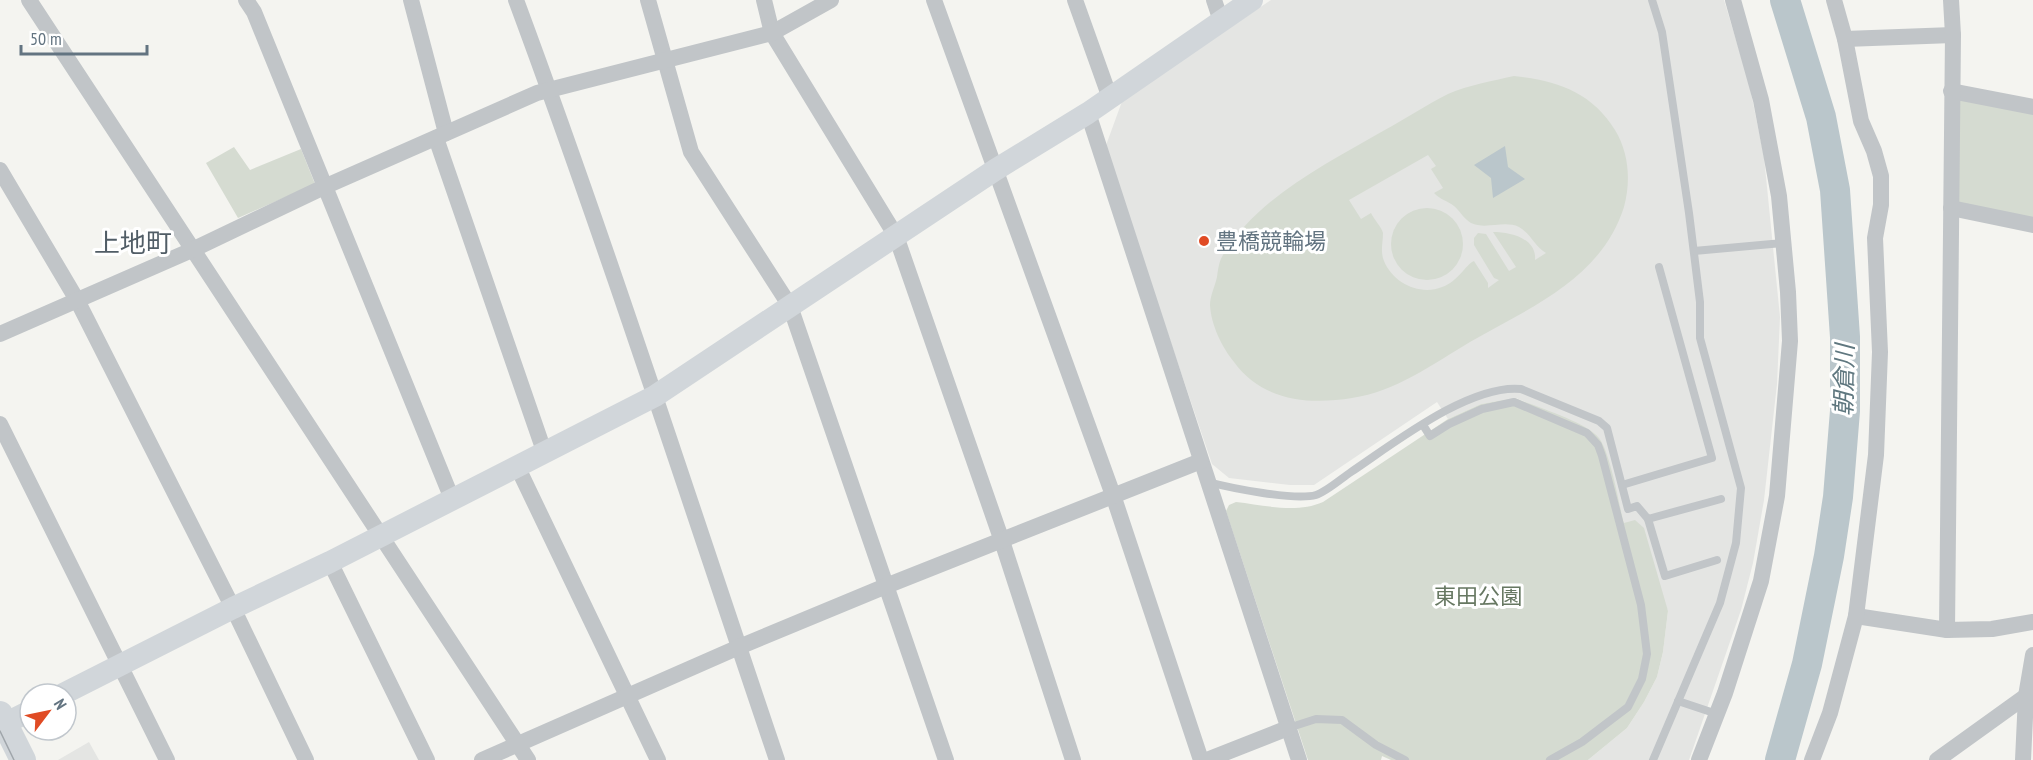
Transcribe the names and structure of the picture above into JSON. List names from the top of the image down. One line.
{"districts":["上地町"],"water":["朝倉川"],"parks":["東田公園"],"places":["豊橋競輪場"],"scale_bar":"50 m","north":"top right"}
